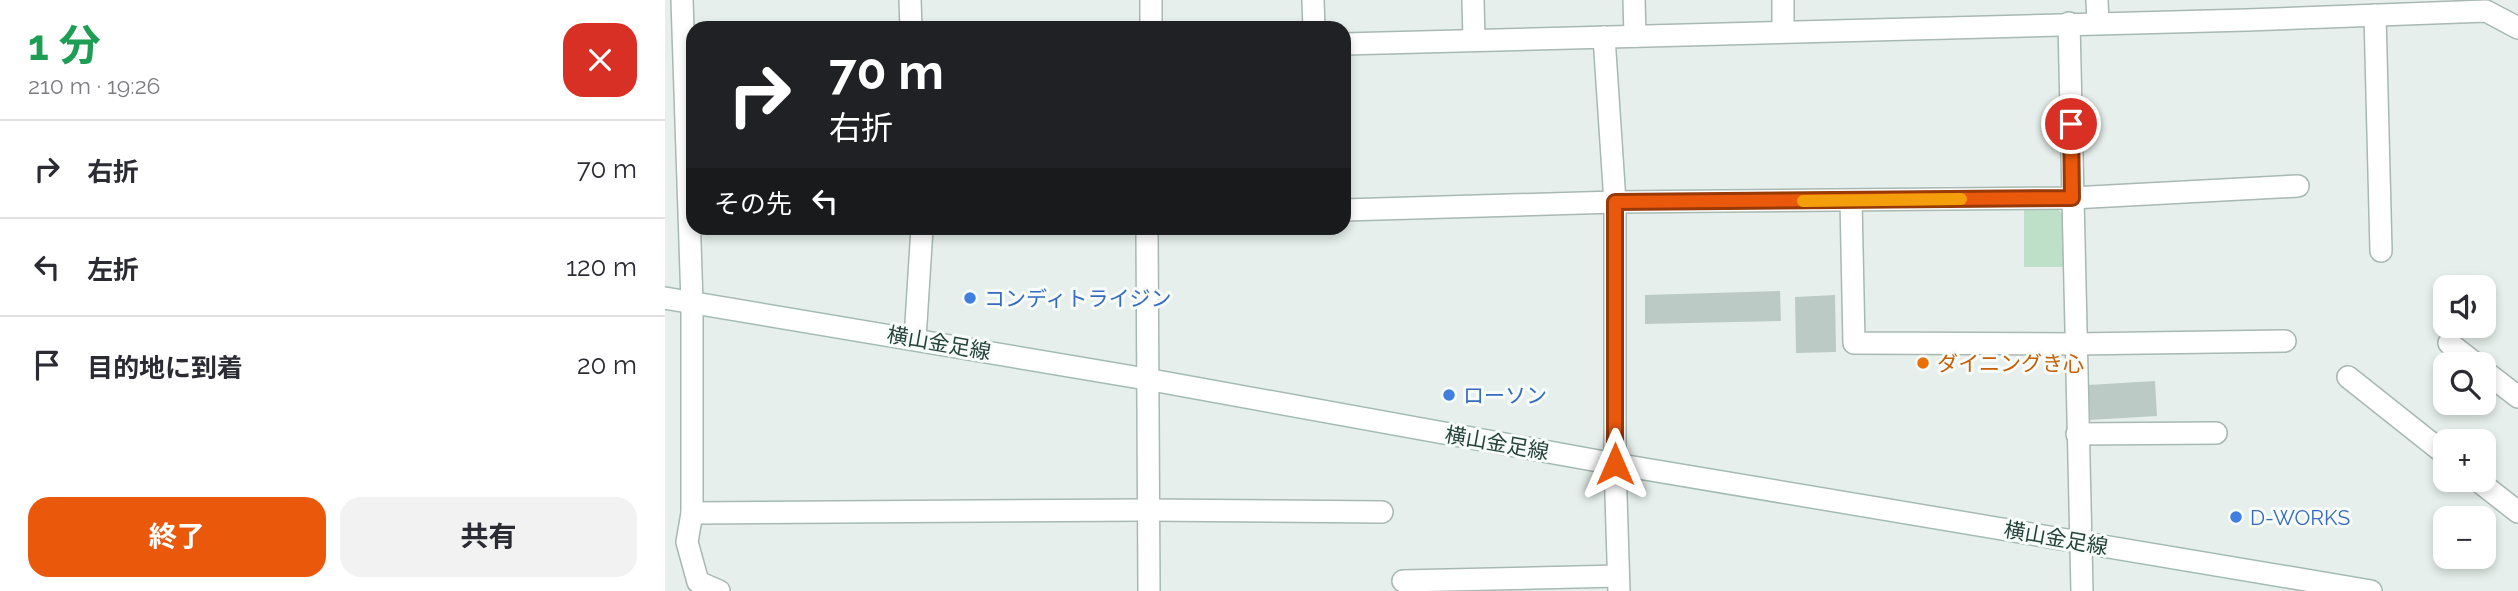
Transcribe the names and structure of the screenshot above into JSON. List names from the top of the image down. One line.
{"streets":{"street":["横山金足線"]},"places":["コンディトライジン","ダイニングき心","ローソン","D-WORKS"],"page":{"heading":["1 分","210 m · 19:26"],"turn":["70 m","右折"],"list":[{"name":"右折","value":"70 m"},{"name":"左折","value":"120 m"},{"name":"目的地に到着","value":"20 m"}],"then":"その先","map_buttons":["+","−"],"buttons":["終了","共有"]}}
